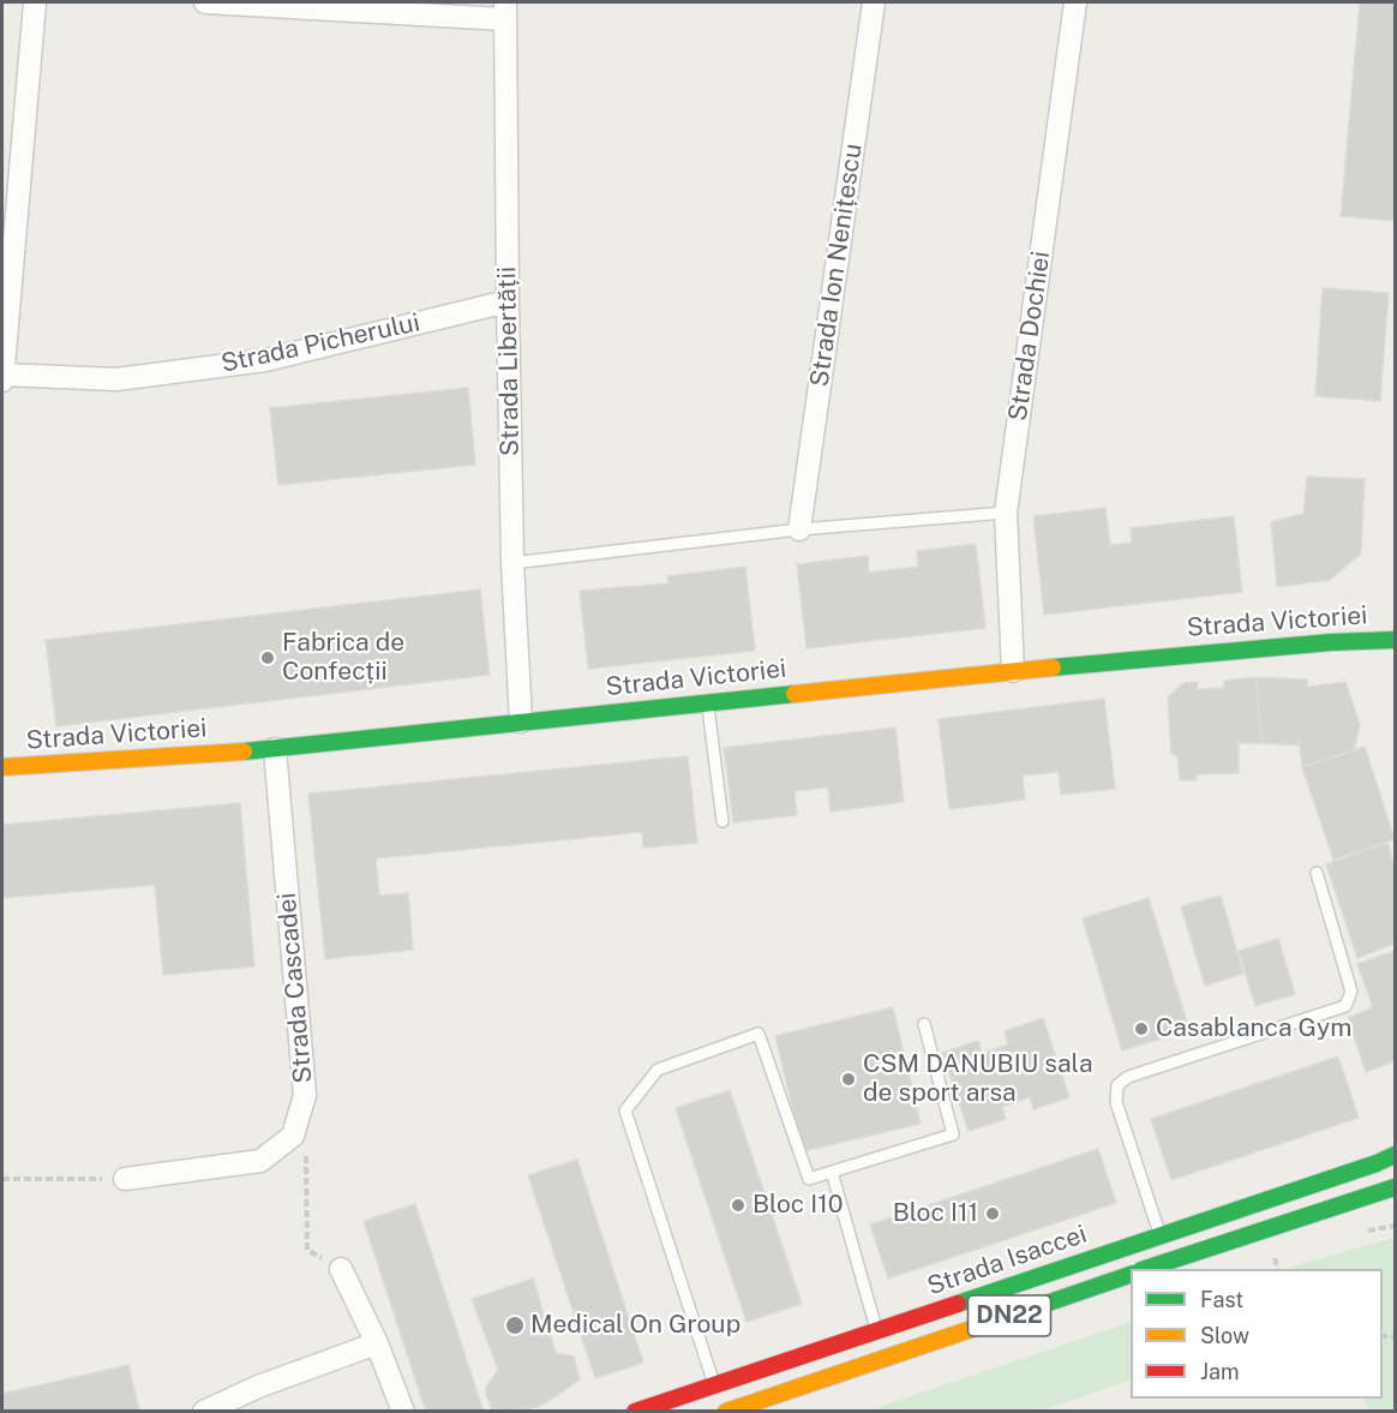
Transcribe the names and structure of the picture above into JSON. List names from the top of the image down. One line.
{"streets":{"main road":["Strada Victoriei","Strada Isaccei","DN22"],"street":["Strada Ion Nenițescu","Strada Dochiei","Strada Picherului","Strada Libertății","Strada Cascadei"]},"crossings":[["Strada Dochiei","Strada Victoriei"],["Strada Picherului","Strada Libertății"],["Strada Libertății","Strada Victoriei"],["Strada Victoriei","Strada Cascadei"]],"places":["Fabrica de Confecții","Casablanca Gym","CSM DANUBIU sala de sport arsa","Bloc I10","Bloc I11","Medical On Group"],"legend":["Fast","Slow","Jam"]}
